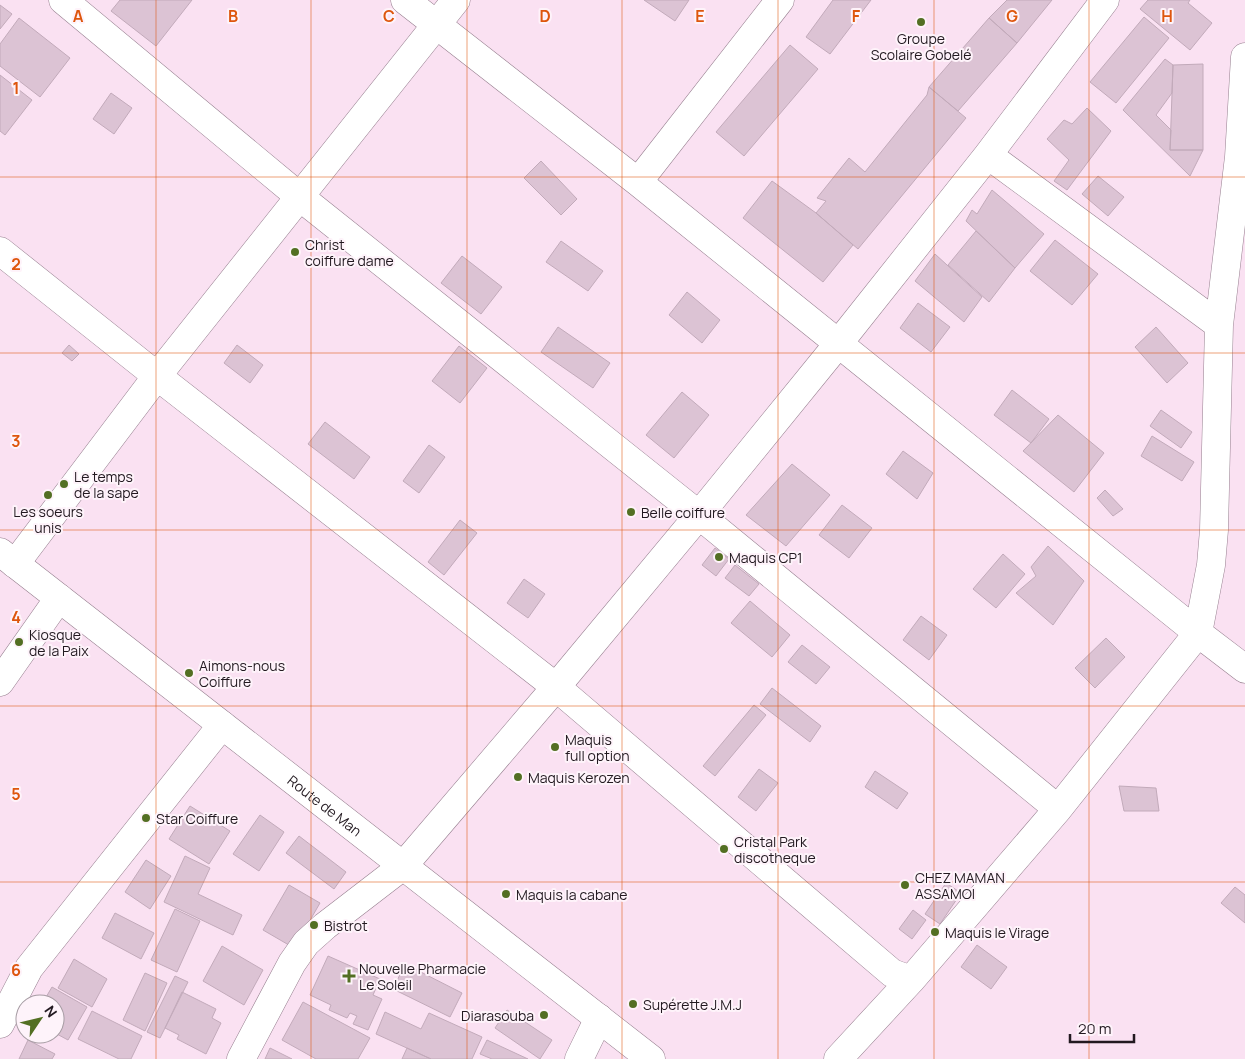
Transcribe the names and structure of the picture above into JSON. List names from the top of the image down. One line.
{"streets":{"main road":["Route de Man"]},"places":{"other":["Groupe Scolaire Gobelé","Christ coiffure dame","Le temps de la sape","Les soeurs unis","Belle coiffure","Maquis CP1","Kiosque de la Paix","Aimons-nous Coiffure","Maquis full option","Maquis Kerozen","Star Coiffure","Cristal Park discotheque","CHEZ MAMAN ASSAMOI","Maquis la cabane","Bistrot","Maquis le Virage","Supérette J.M.J","Diarasouba"],"health":["Nouvelle Pharmacie Le Soleil"]},"scale_bar":"20 m","north":"top right","grid":{"columns":["A","B","C","D","E","F","G","H"],"rows":["1","2","3","4","5","6"]}}
